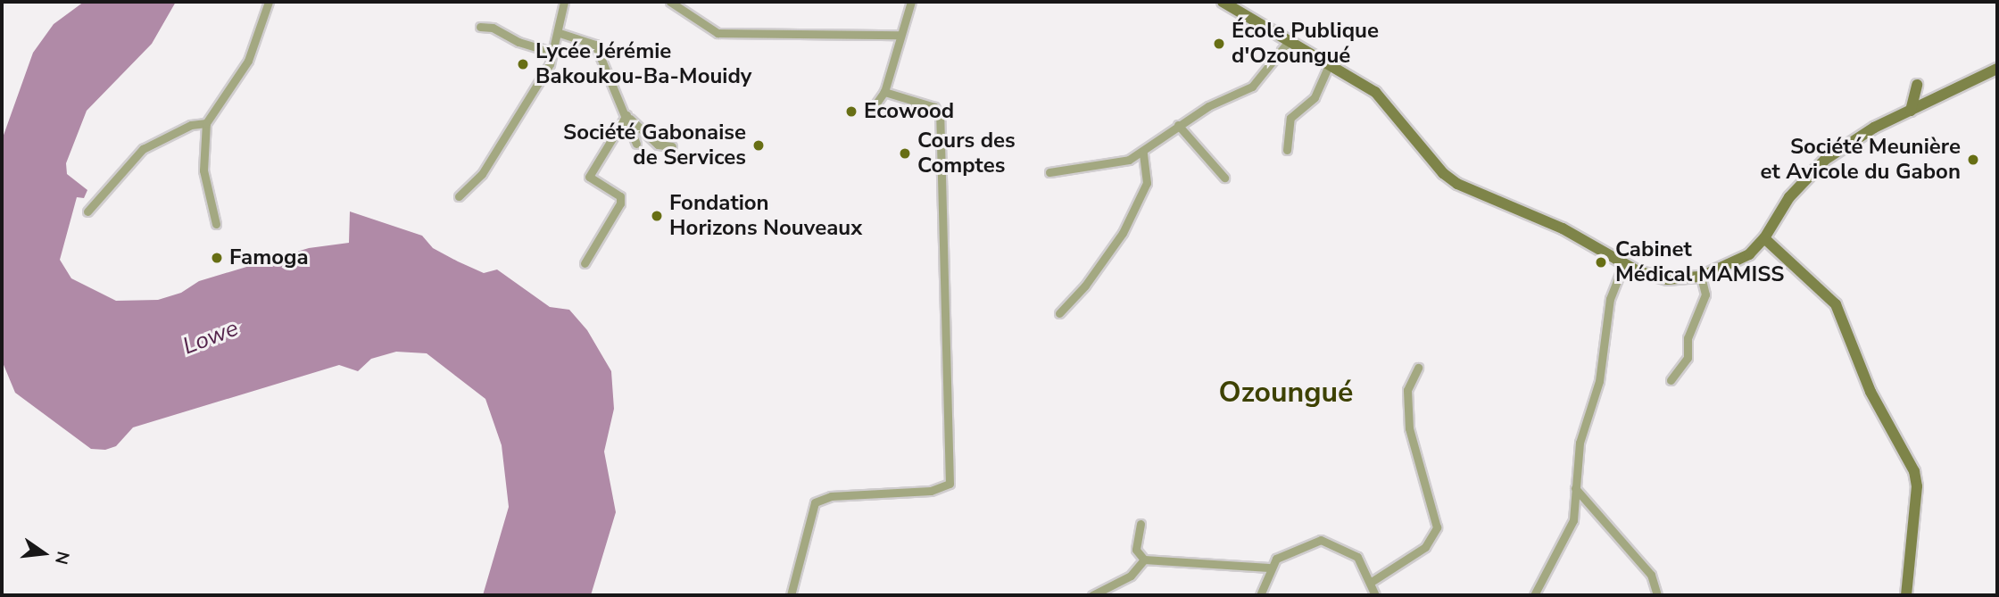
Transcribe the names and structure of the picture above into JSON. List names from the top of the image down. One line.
{"districts":["Ozoungué"],"water":["Lowe"],"places":["École Publique d'Ozoungué","Lycée Jérémie Bakoukou-Ba-Mouidy","Ecowood","Société Gabonaise de Services","Cours des Comptes","Société Meunière et Avicole du Gabon","Fondation Horizons Nouveaux","Famoga","Cabinet Médical MAMISS"],"north":"right"}
